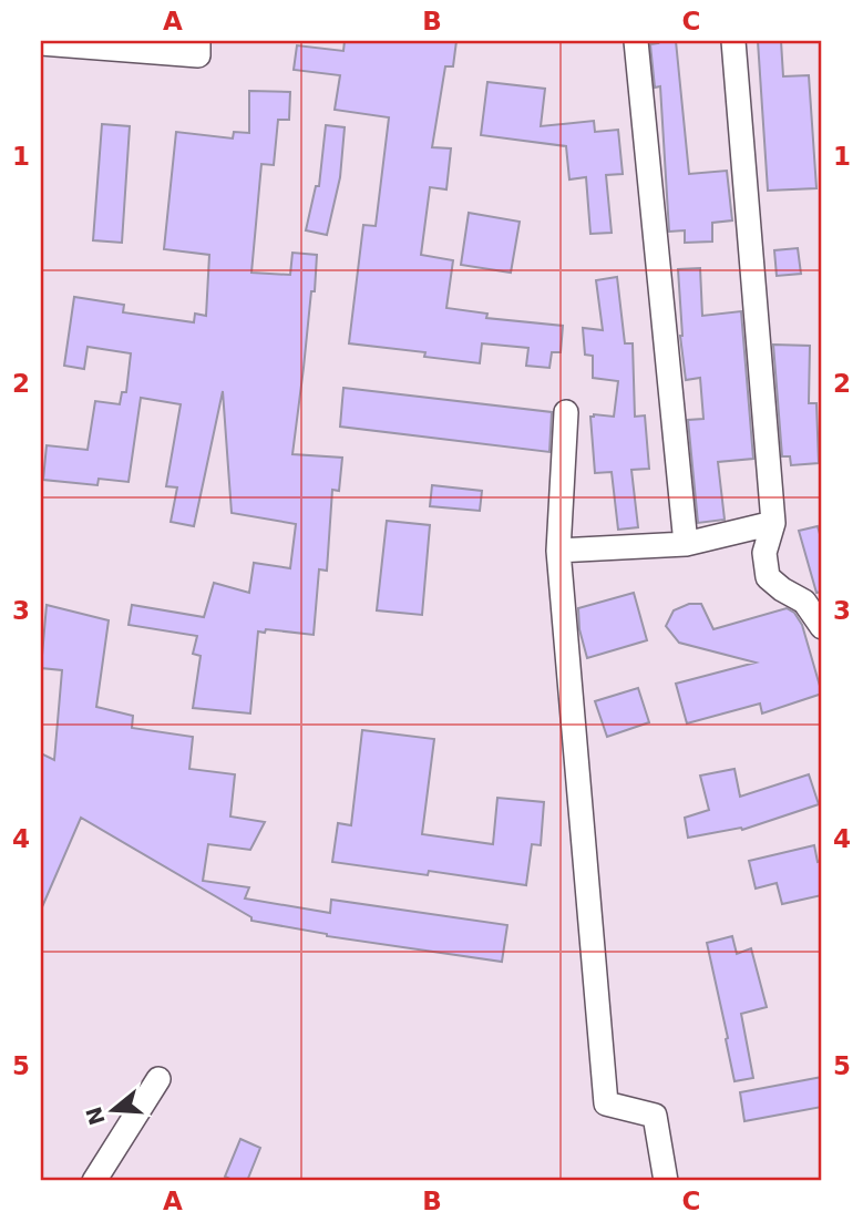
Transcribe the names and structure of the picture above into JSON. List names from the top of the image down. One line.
{"north":"left","grid":{"columns":["A","B","C"],"rows":["1","2","3","4","5"]}}
